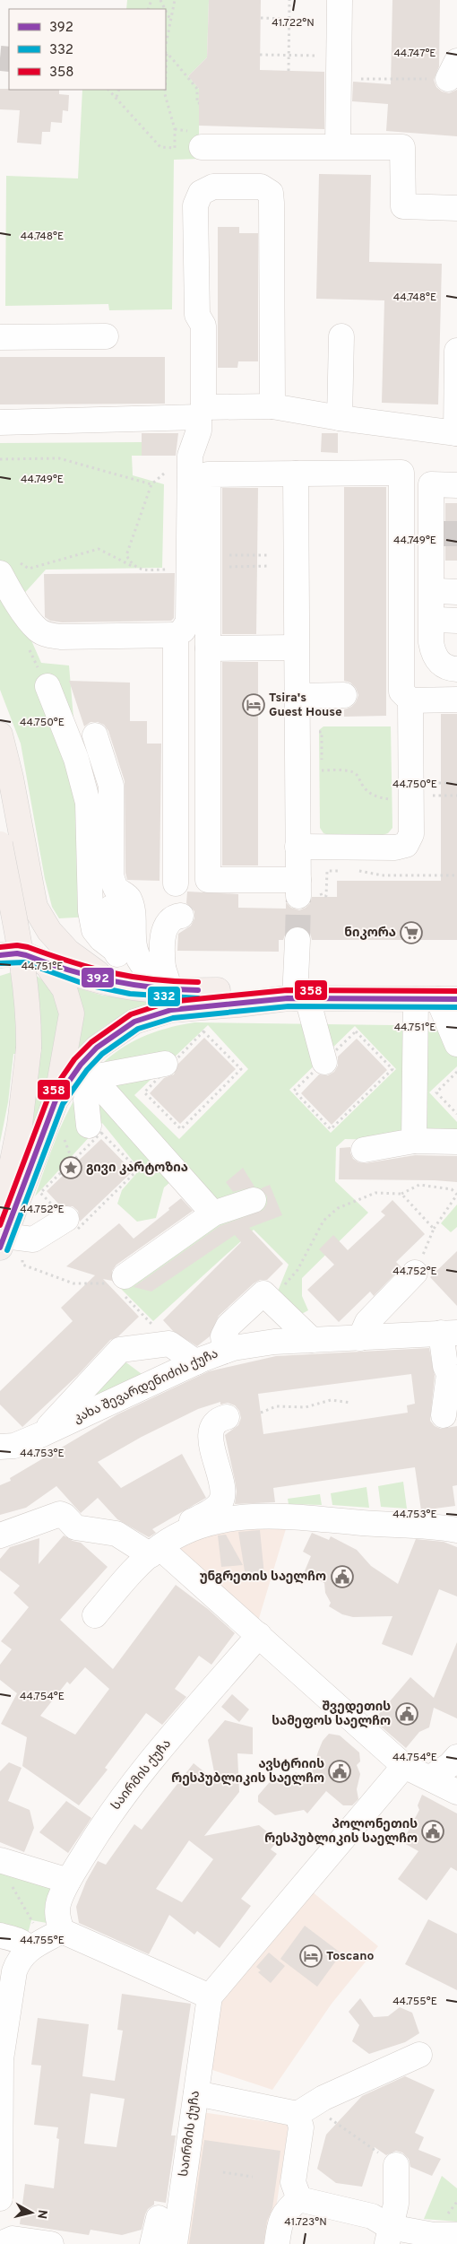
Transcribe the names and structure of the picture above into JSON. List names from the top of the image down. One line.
{"streets":{"street":["კახა შევარდენიძის ქუჩა","საირმის ქუჩა"]},"places":{"hotel":["Tsira's Guest House","Toscano"],"supermarket":["ნიკორა"],"place":["გივი კარტოზია"],"public building":["უნგრეთის საელჩო","შვედეთის სამეფოს საელჩო","ავსტრიის რესპუბლიკის საელჩო","პოლონეთის რესპუბლიკის საელჩო"]},"lines":["transit line 358","transit line 392","transit line 332"],"legend":["392","332","358"],"north":"right","coordinates":["41.722°N","44.747°E","44.748°E","44.749°E","44.750°E","44.751°E","44.752°E","44.753°E","44.754°E","44.755°E","41.723°N"]}
